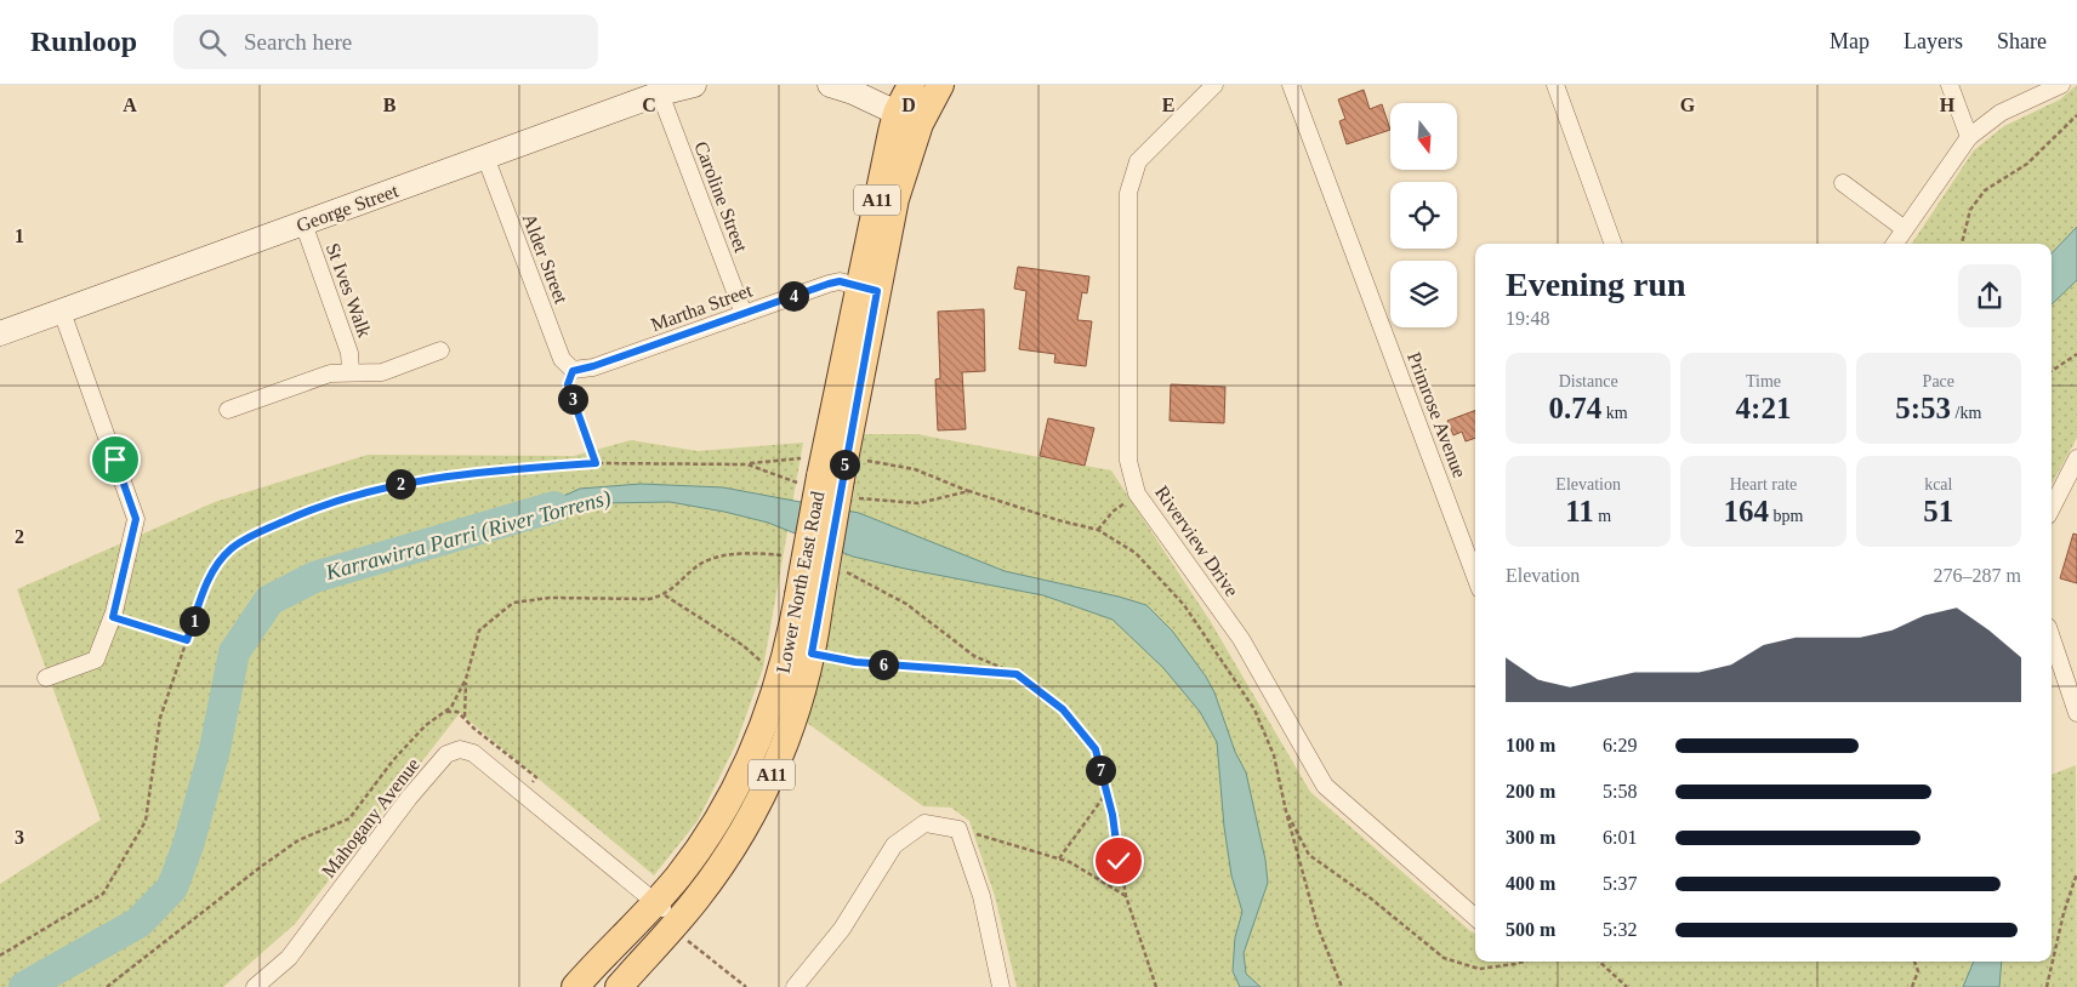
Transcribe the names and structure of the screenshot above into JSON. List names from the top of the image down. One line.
{"streets":{"main road":["A11","Lower North East Road"],"street":["Caroline Street","George Street","Alder Street","St Ives Walk","Martha Street","Primrose Avenue","Riverview Drive","Mahogany Avenue"]},"crossings":[["Caroline Street","George Street"],["Caroline Street","Martha Street"],["George Street","Alder Street"],["George Street","St Ives Walk"],["Alder Street","Martha Street"],["Martha Street","Lower North East Road"],["Lower North East Road","Mahogany Avenue"]],"water":["Karrawirra Parri (River Torrens)"],"north":"bottom","page":{"header":"Runloop","search":"Search here","nav":["Map","Layers","Share"],"heading":["Evening run","19:48"],"pins":["4","3","5","2","1","6","7"],"stats":[["Distance","0.74 km"],["Time","4:21"],["Pace","5:53 /km"],["Elevation","11 m"],["Heart rate","164 bpm"],["kcal","51"]],"chart":["Elevation","276–287 m"],"list":[{"name":"100 m","note":"6:29"},{"name":"200 m","note":"5:58"},{"name":"300 m","note":"6:01"},{"name":"400 m","note":"5:37"},{"name":"500 m","note":"5:32"}]},"grid":{"columns":["A","B","C","D","E","G","H"],"rows":["1","2","3"]}}
